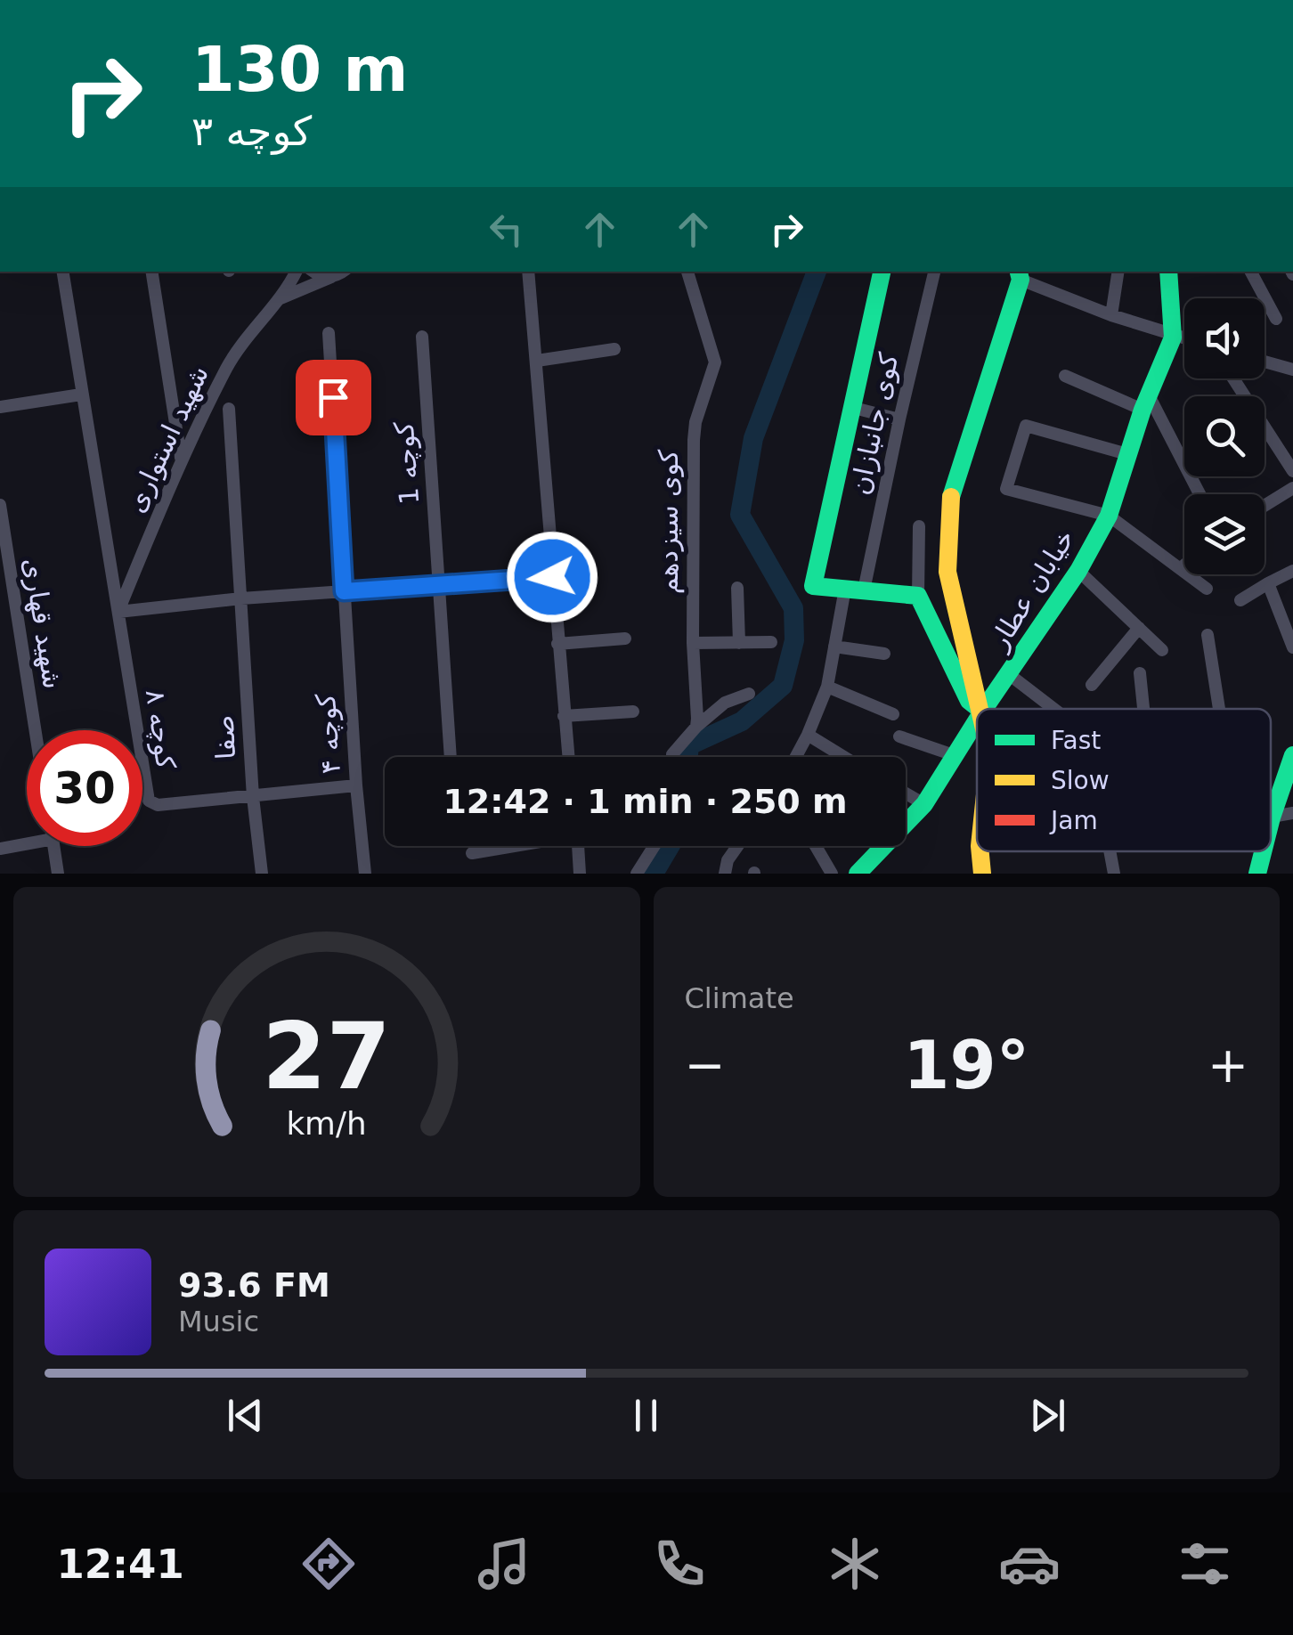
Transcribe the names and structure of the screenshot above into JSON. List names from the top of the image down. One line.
{"streets":{"street":["کوی جانبازان","شهید استواری","کوچه 1","کوی سیزدهم","خیابان عطار","شهید قهاری","کوچه ۸","کوچه ۴","صفا"]},"crossings":[["شهید استواری","کوچه ۸"],["کوچه ۸","صفا"]],"legend":["Fast","Slow","Jam"],"page":{"turn":["130 m","کوچه ۳"],"limit":"30","trip":"12:42 · 1 min · 250 m","tile":"Climate","heat":["−","19°","+"],"song":["93.6 FM","Music"],"tabs":"12:41","gauge":["27","km/h"]}}
